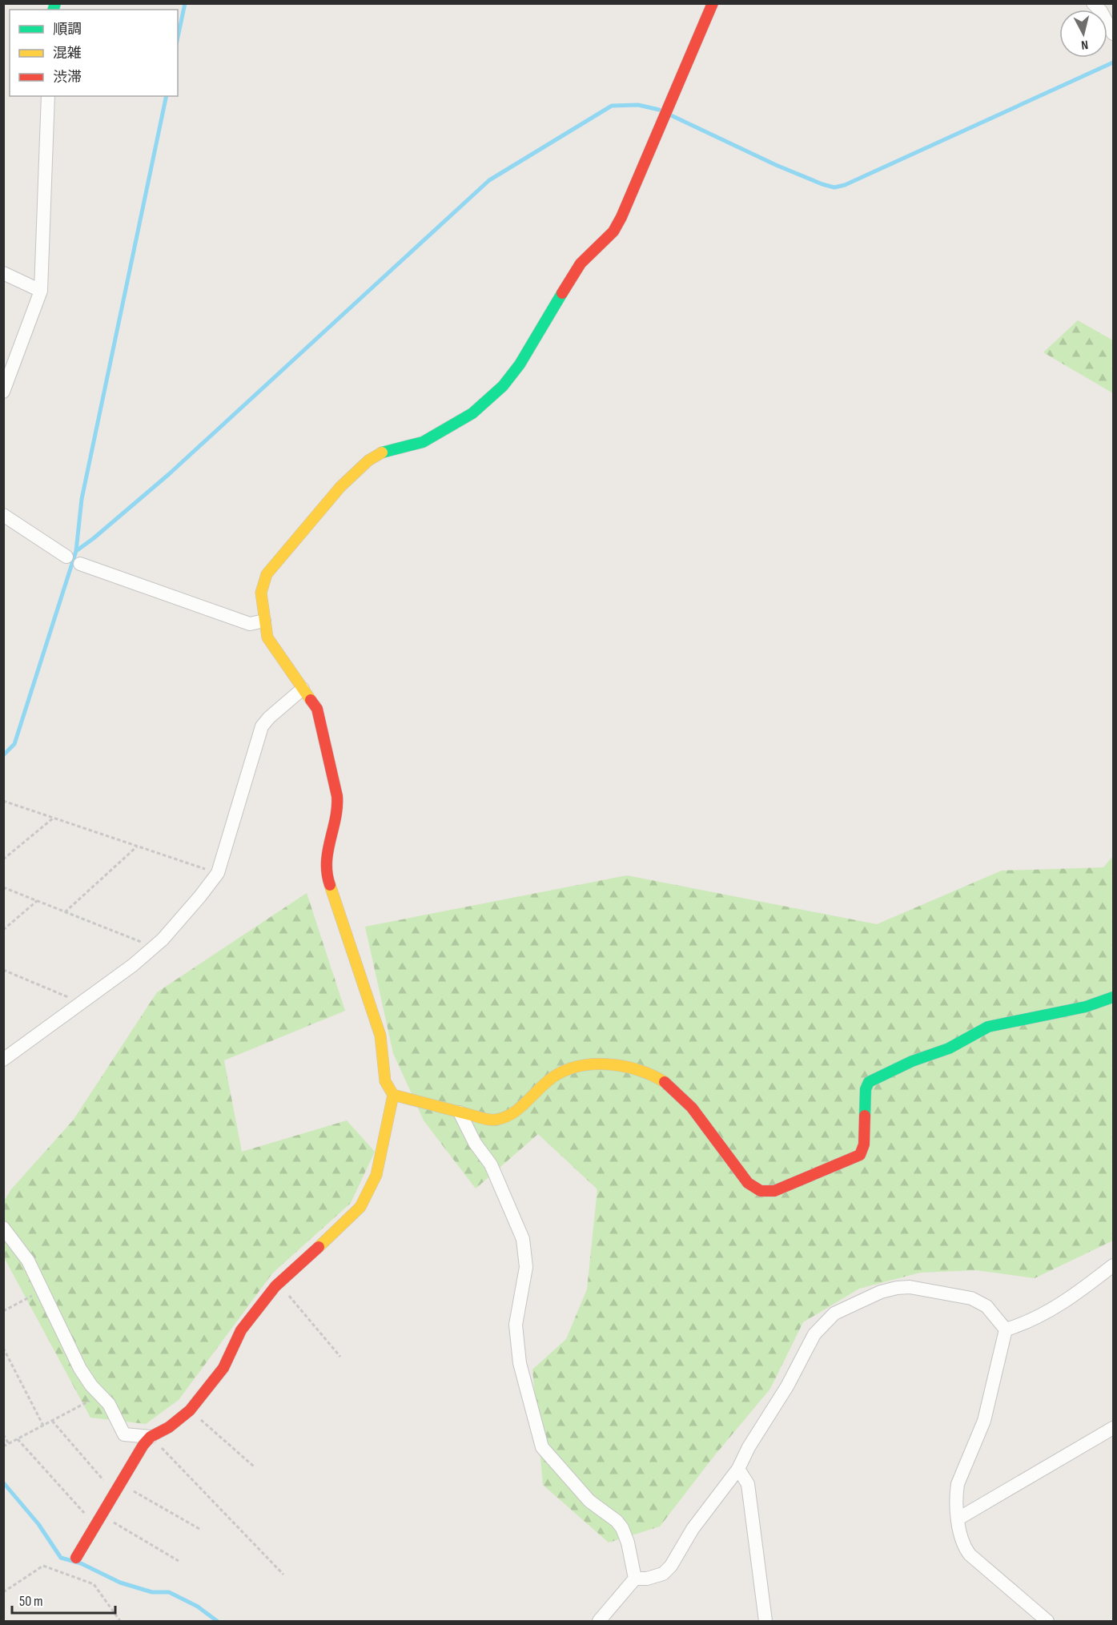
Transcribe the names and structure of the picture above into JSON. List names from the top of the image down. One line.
{"legend":["順調","混雑","渋滞"],"scale_bar":"50 m","north":"bottom"}
